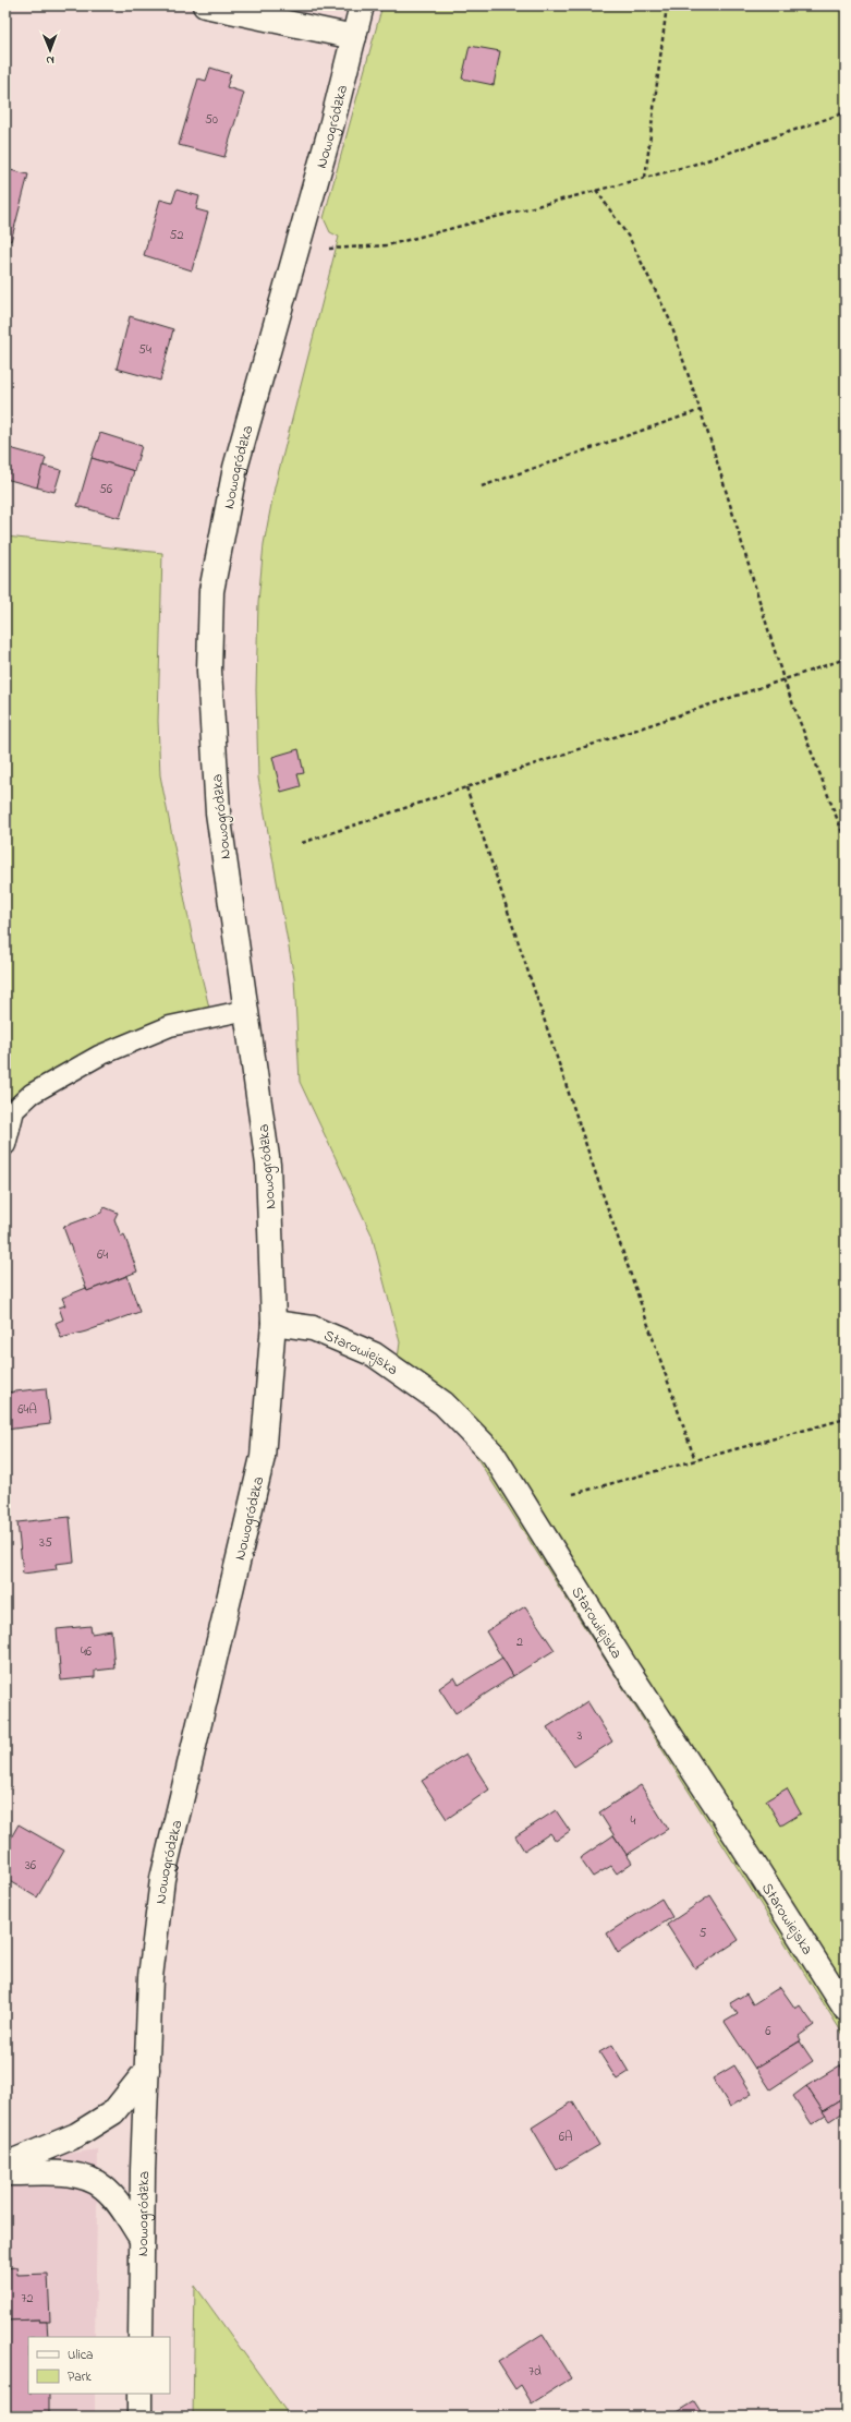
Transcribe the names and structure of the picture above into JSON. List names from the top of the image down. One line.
{"streets":{"main road":["Nowogródzka","Starowiejska"]},"crossings":[["Nowogródzka","Starowiejska"]],"house_numbers":["50","52","54","56","64","64A","35","2","46","3","4","36","5","6","6A","72","7d"],"legend":["Ulica","Park"],"north":"bottom"}
